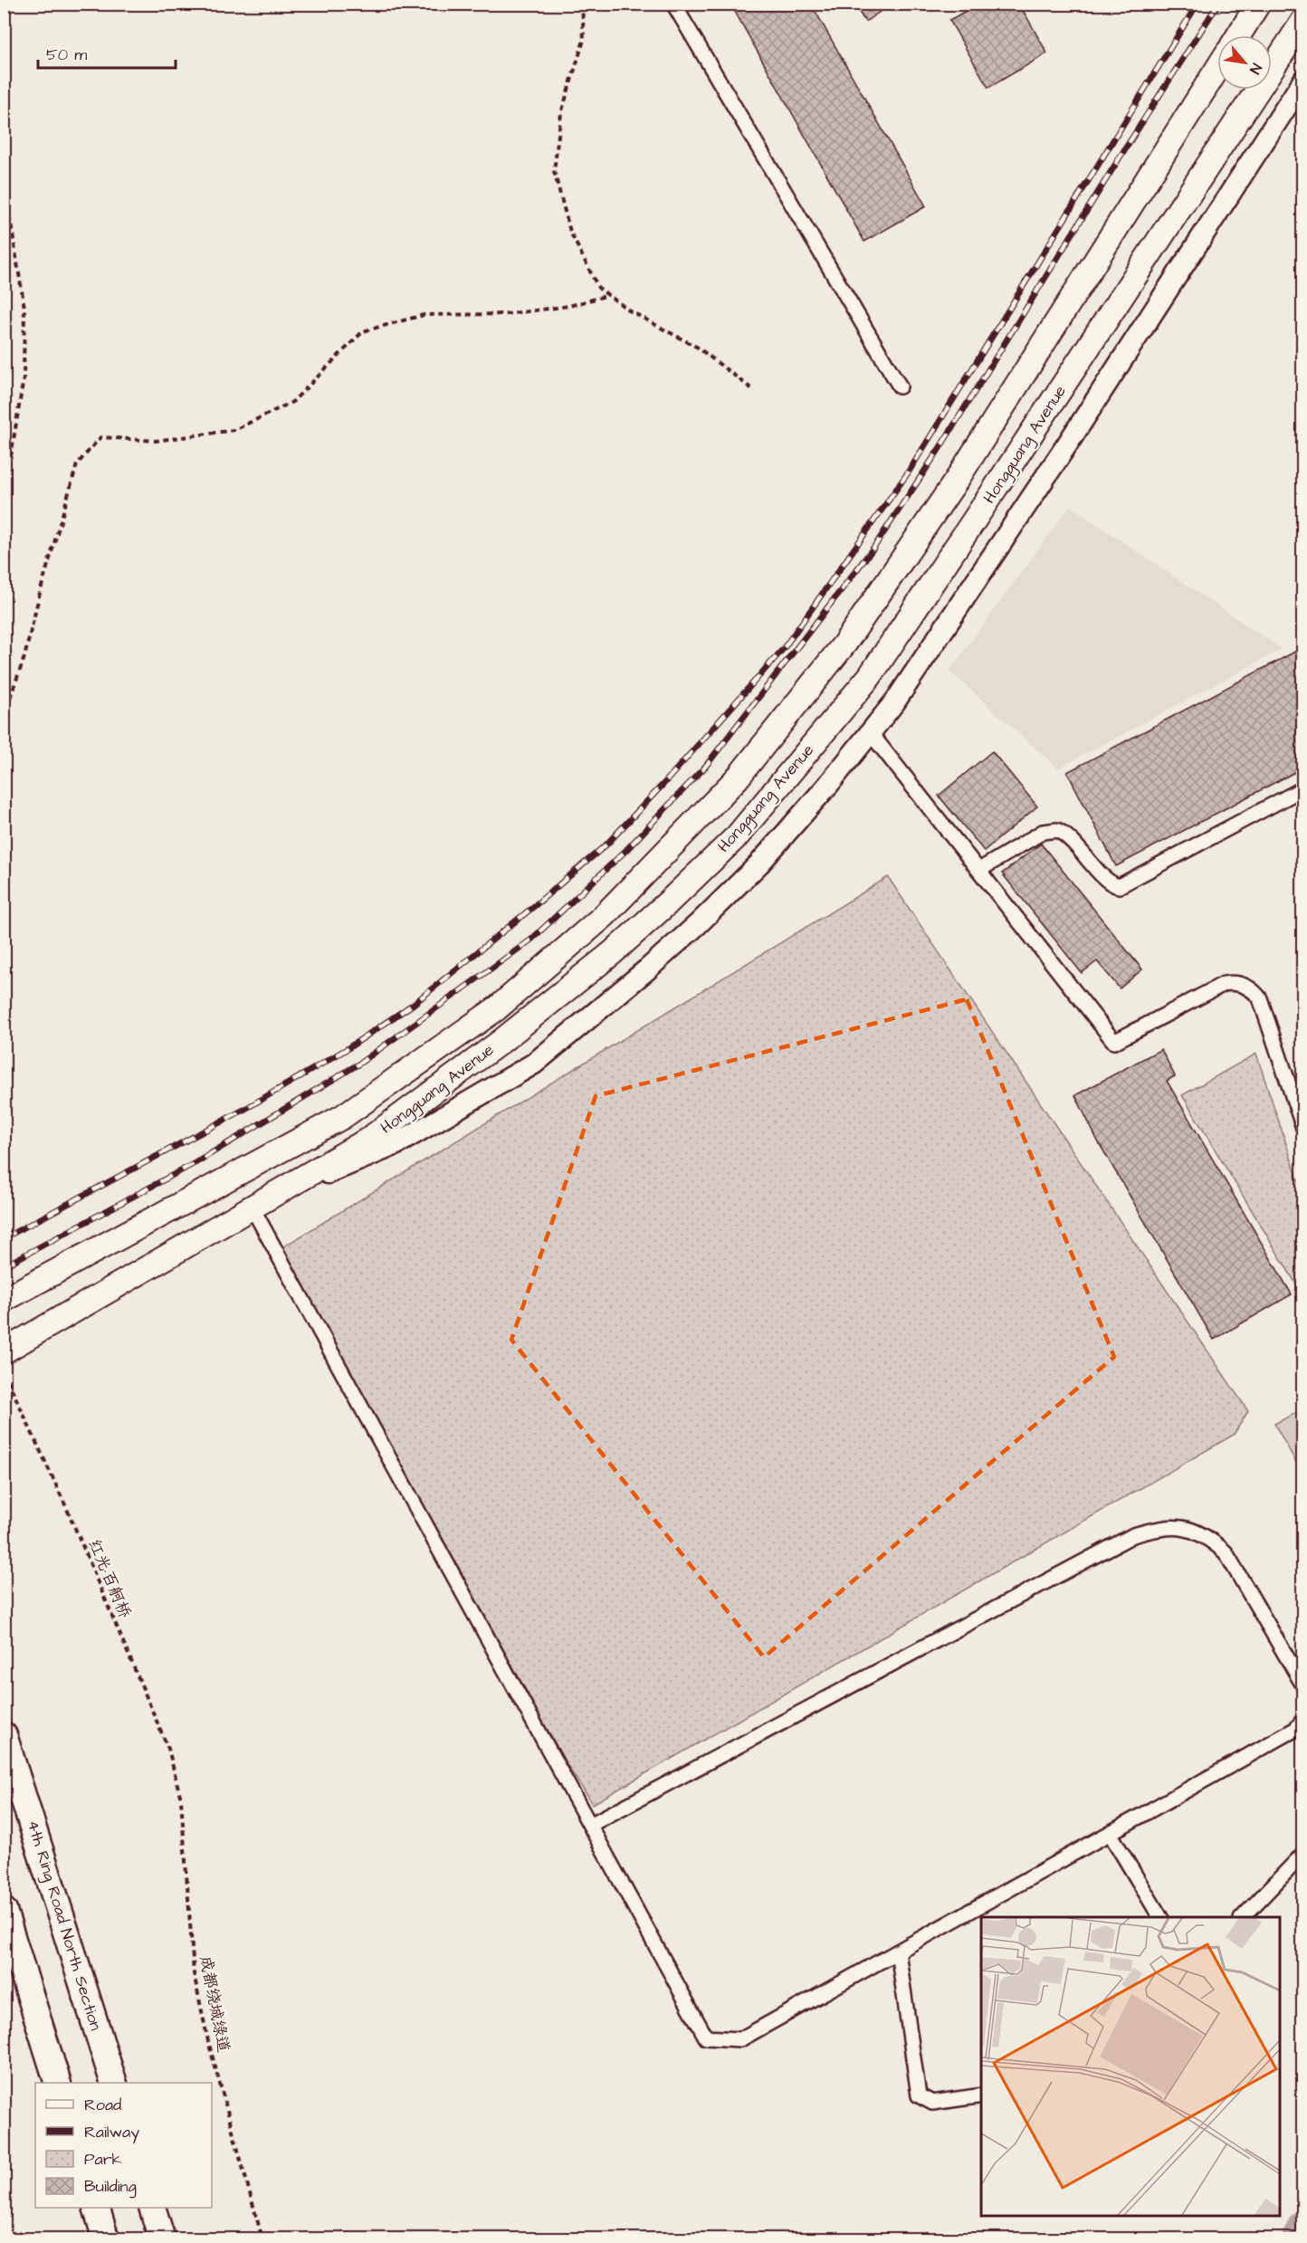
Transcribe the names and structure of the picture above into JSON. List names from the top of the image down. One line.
{"streets":{"highway":["Hongguang Avenue","4th Ring Road North Section"],"path":["红光·百舸桥","成都绕城绿道"]},"crossings":[["红光·百舸桥","成都绕城绿道"]],"legend":["Road","Railway","Park","Building"],"scale_bar":"50 m","north":"bottom right"}
